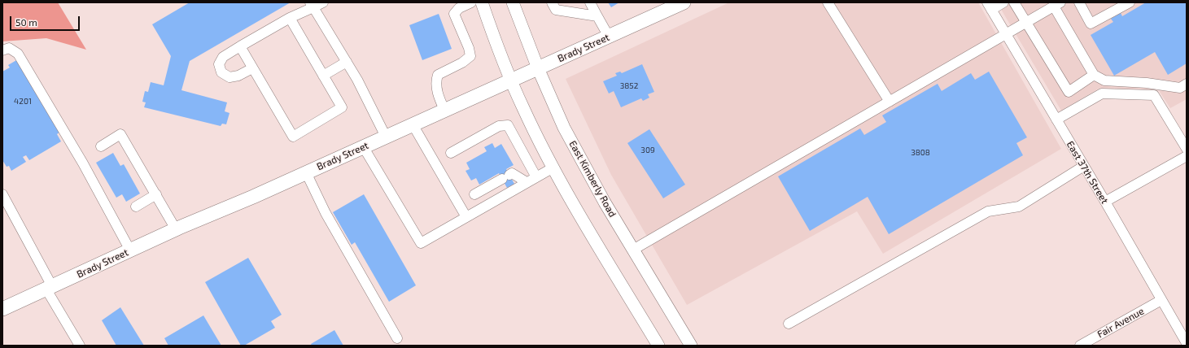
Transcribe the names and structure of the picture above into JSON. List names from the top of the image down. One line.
{"streets":{"highway":["Brady Street"],"main road":["East Kimberly Road"],"street":["East 37th Street","Fair Avenue"]},"crossings":[["Brady Street","East Kimberly Road"],["East 37th Street","Fair Avenue"]],"house_numbers":["3852","4201","309","3808"],"scale_bar":"50 m"}
